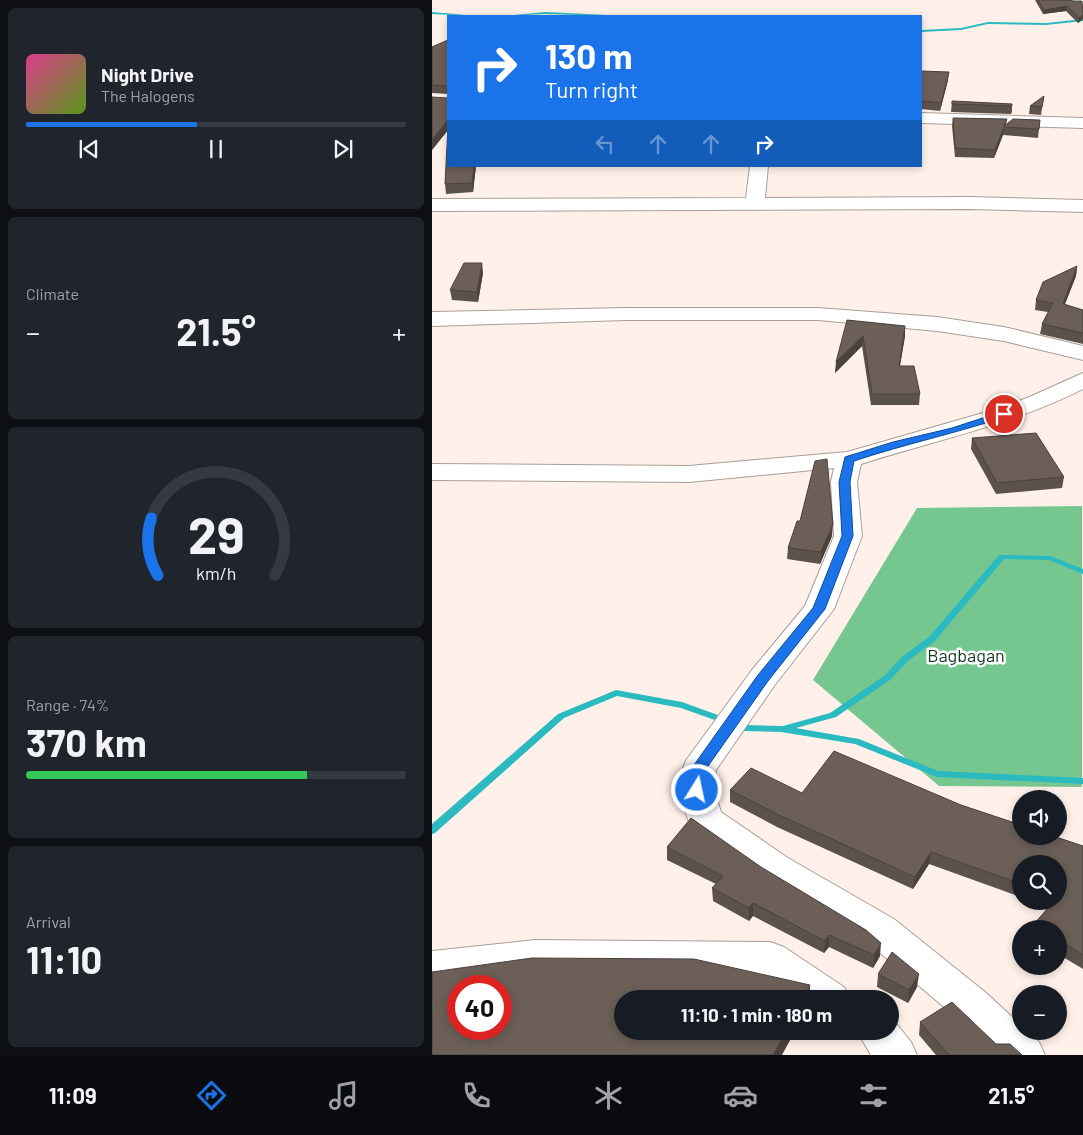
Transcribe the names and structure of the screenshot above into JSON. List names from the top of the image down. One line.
{"parks":["Bagbagan"],"page":{"turn":["130 m","Turn right"],"song":["Night Drive","The Halogens"],"tile":["Climate",["Range · 74%","370 km"],["Arrival","11:10"]],"heat":["−","21.5°","+"],"map_buttons":["+","−"],"limit":"40","trip":"11:10 · 1 min · 180 m","tabs":["11:09","21.5°"],"gauge":["29","km/h"]}}
